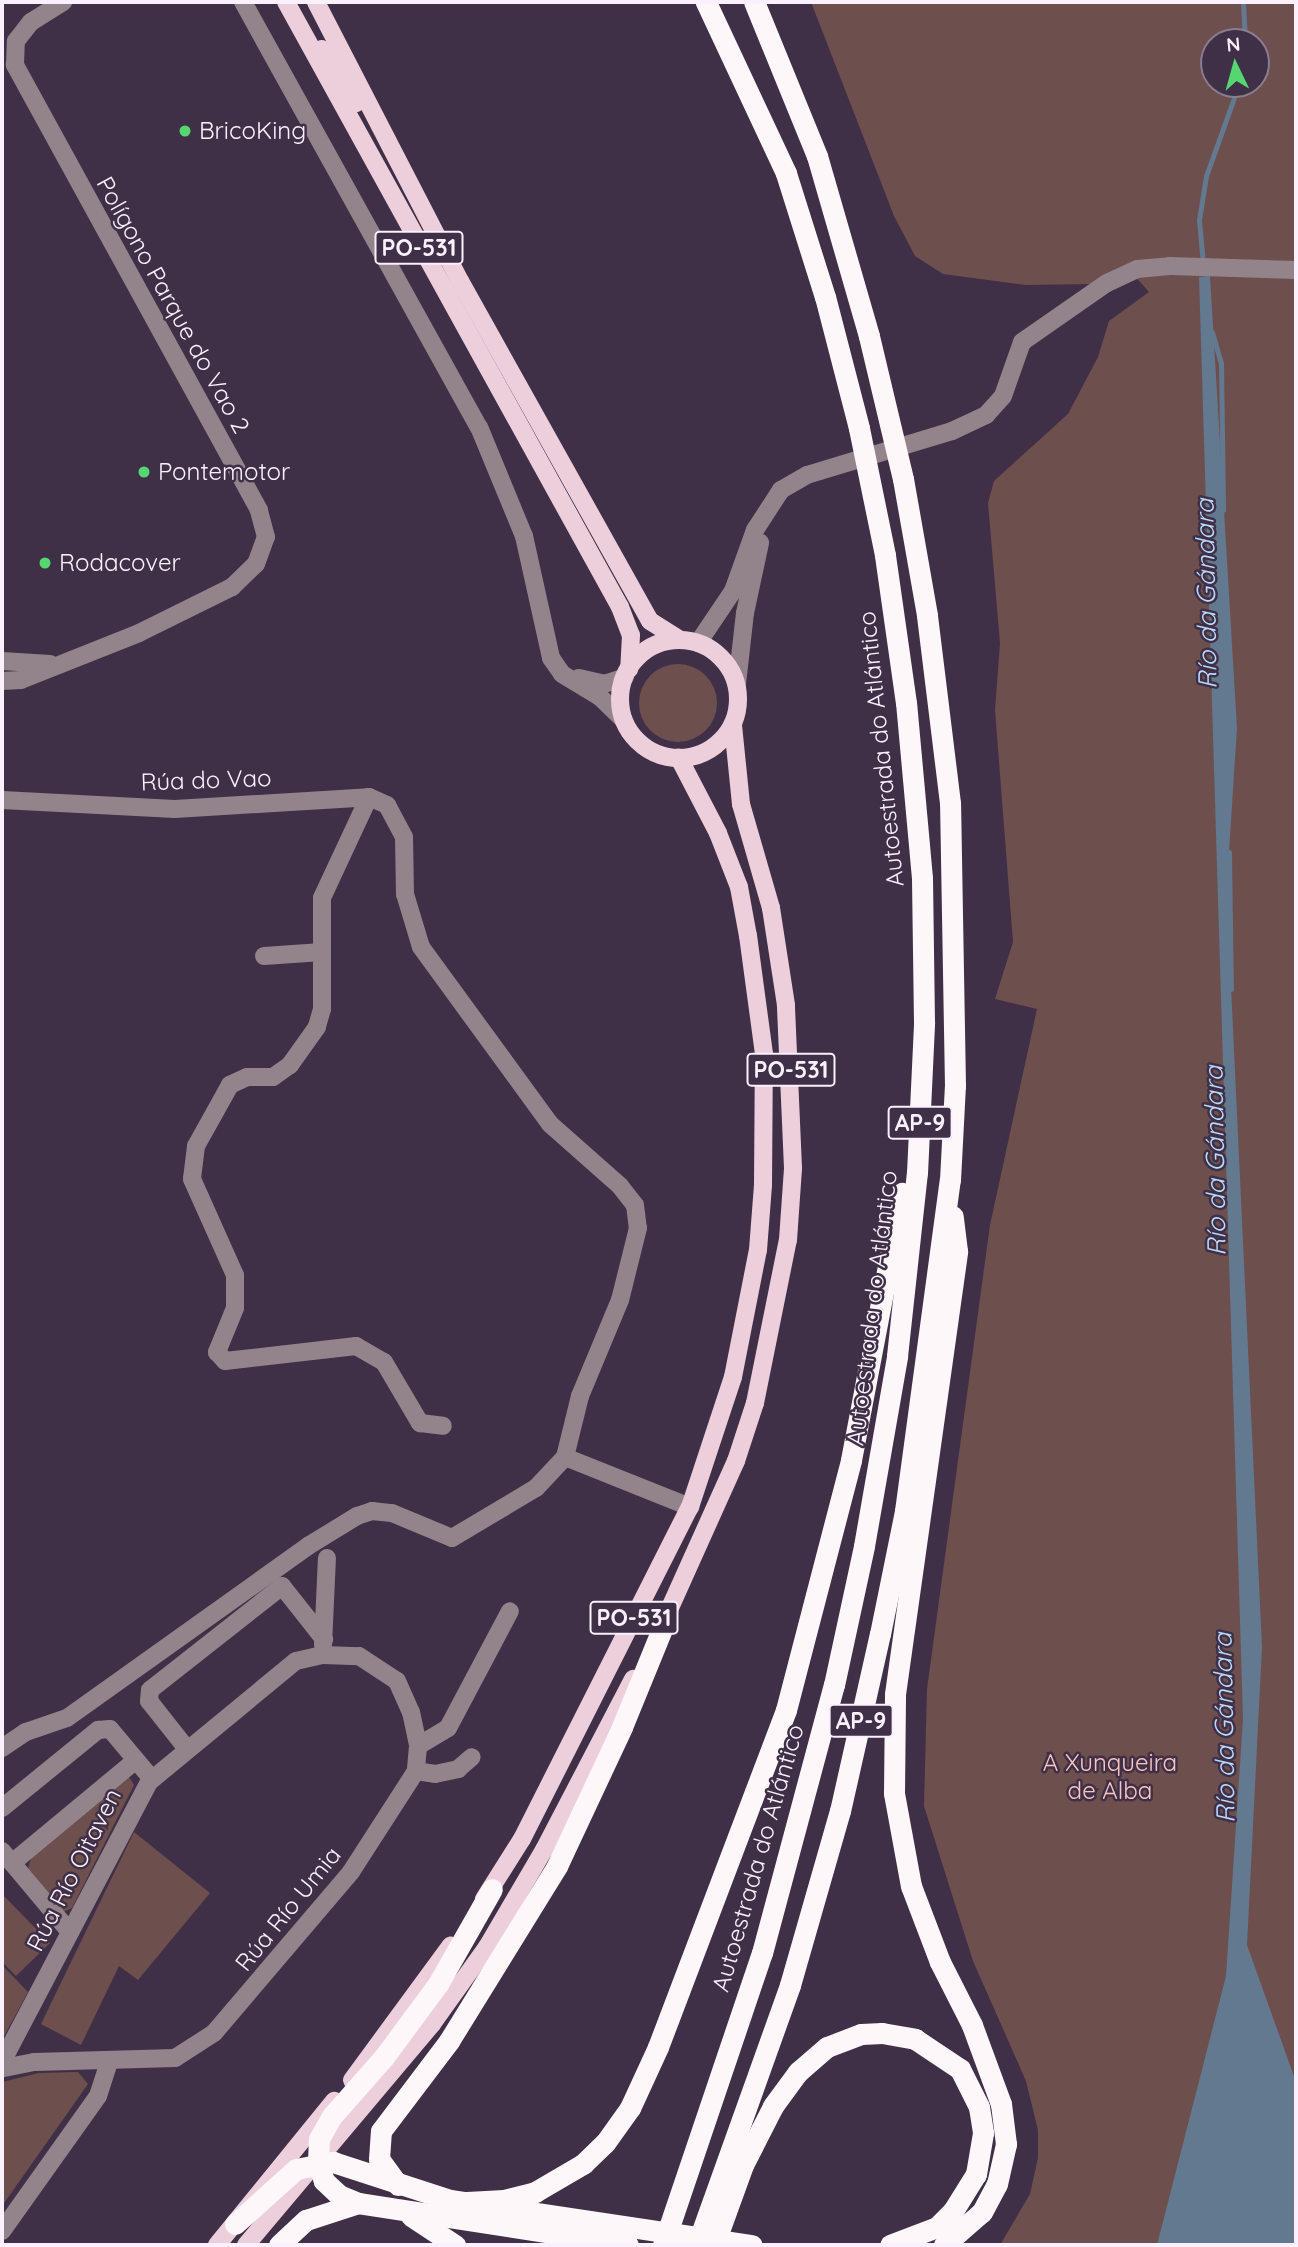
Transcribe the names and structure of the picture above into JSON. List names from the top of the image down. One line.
{"streets":{"highway":["Autoestrada do Atlántico","AP-9"],"main road":["PO-531"],"street":["Polígono Parque do Vao 2","Rúa do Vao","Rúa Río Oitaven","Rúa Río Umia"]},"crossings":[["Rúa Río Oitaven","Rúa Río Umia"]],"water":["Río da Gándara"],"parks":["A Xunqueira de Alba"],"places":["BricoKing","Pontemotor","Rodacover"],"north":"top"}
